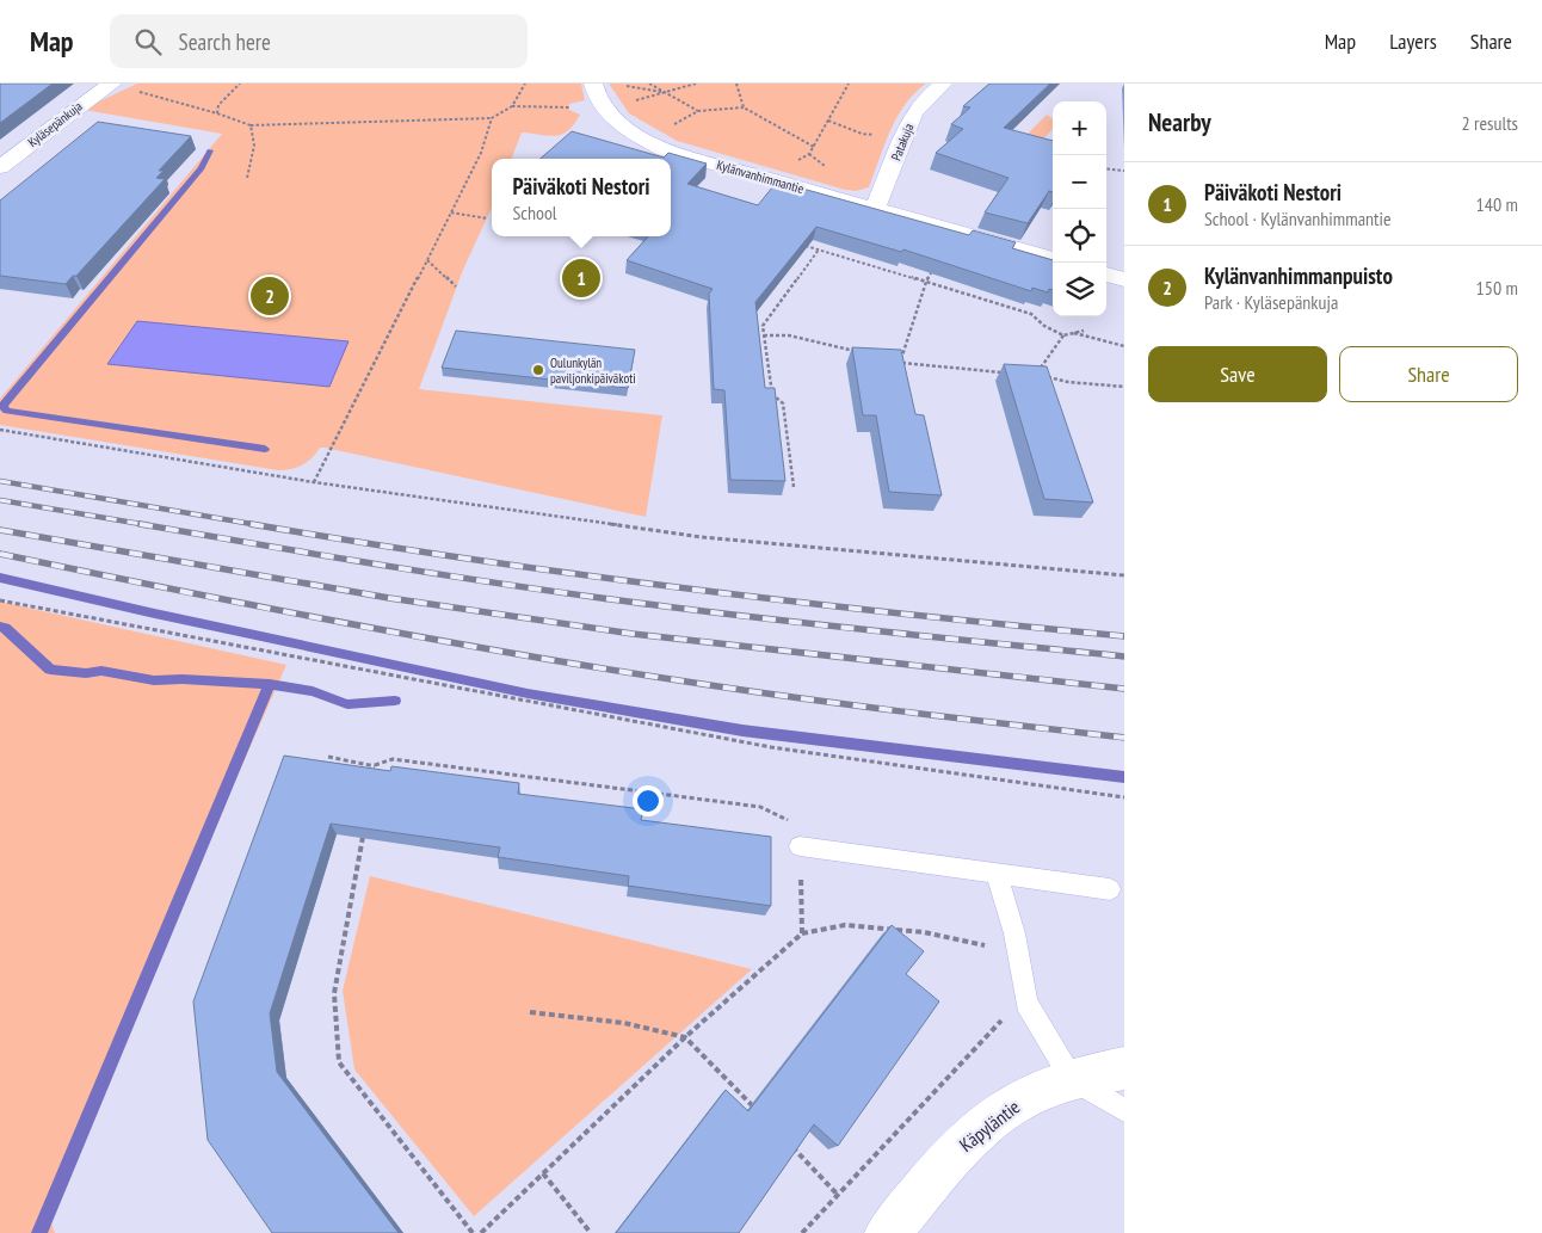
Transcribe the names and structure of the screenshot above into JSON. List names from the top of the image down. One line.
{"streets":{"street":["Kyläsepänkuja","Patakuja","Kylänvanhimmantie","Käpyläntie"]},"crossings":[["Patakuja","Kylänvanhimmantie"]],"places":["Oulunkylän paviljonkipäiväkoti"],"page":{"header":"Map","search":"Search here","nav":["Map","Layers","Share"],"heading":["Nearby","2 results"],"map_buttons":["+","−"],"popup":["Päiväkoti Nestori","School"],"list":[{"mark":"1","name":"Päiväkoti Nestori","note":"School · Kylänvanhimmantie","value":"140 m"},{"mark":"2","name":"Kylänvanhimmanpuisto","note":"Park · Kyläsepänkuja","value":"150 m"}],"pins":["1","2"],"buttons":["Save","Share"]}}
